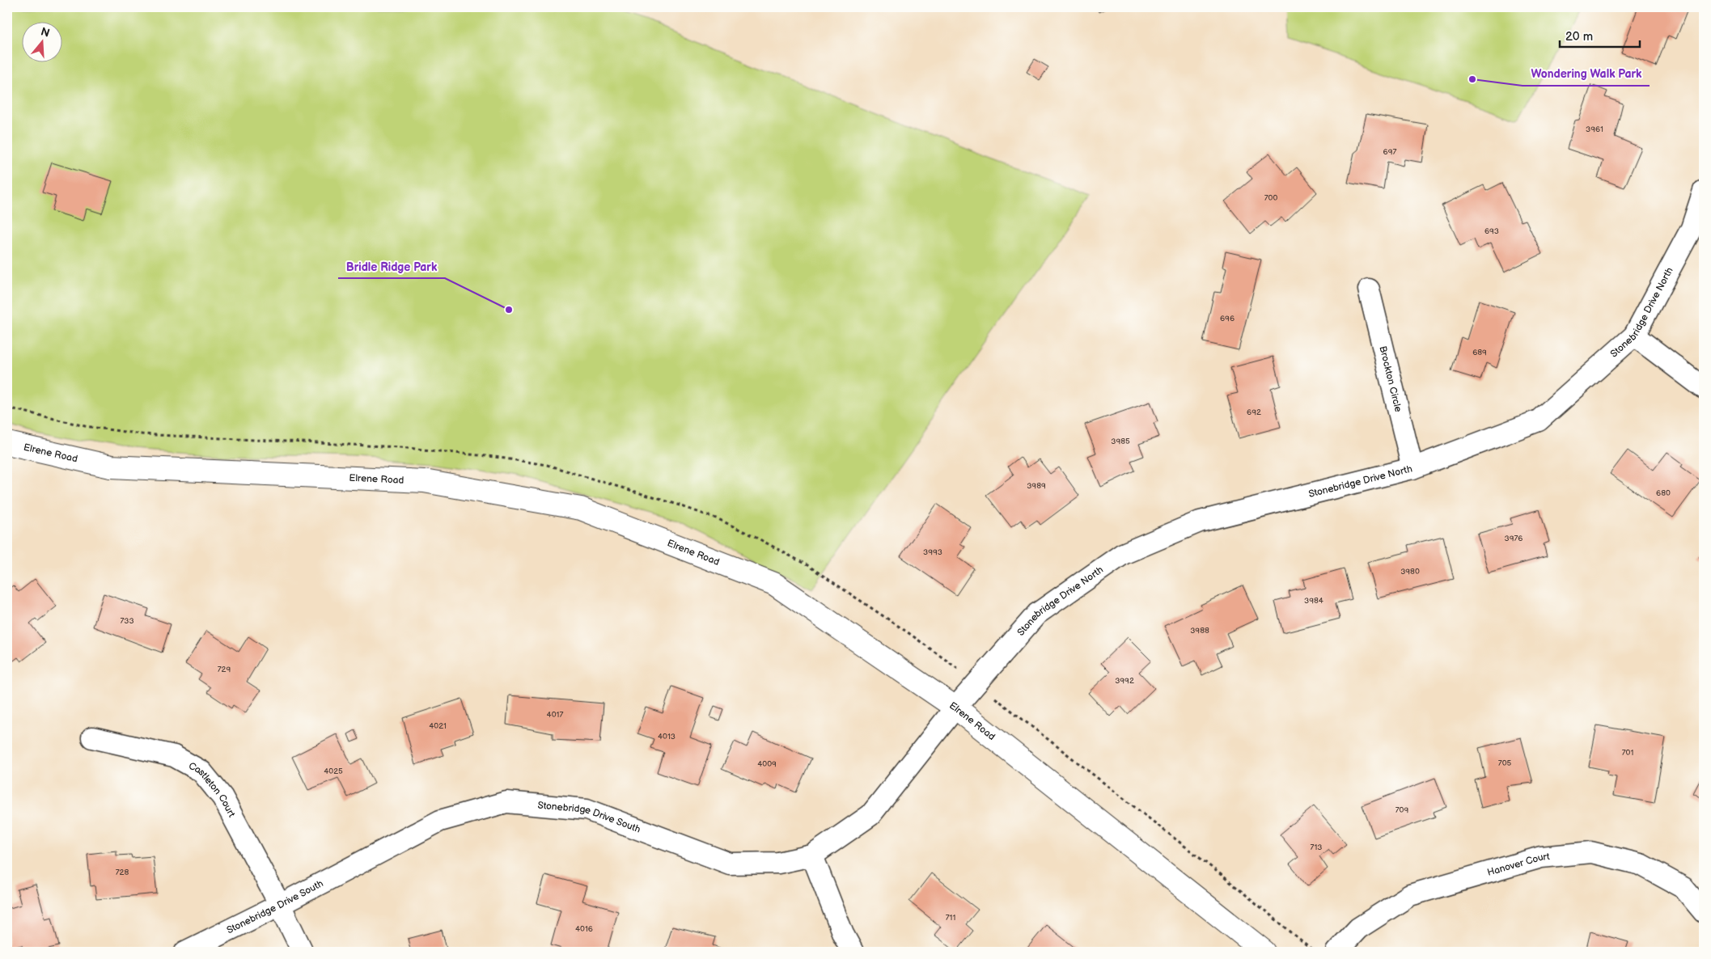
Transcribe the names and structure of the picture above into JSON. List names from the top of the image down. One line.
{"streets":{"street":["Stonebridge Drive North","Brockton Circle","Elrene Road","Castleton Court","Stonebridge Drive South","Hanover Court"]},"crossings":[["Stonebridge Drive North","Brockton Circle"],["Stonebridge Drive North","Elrene Road"],["Stonebridge Drive North","Stonebridge Drive South"],["Elrene Road","Stonebridge Drive South"],["Castleton Court","Stonebridge Drive South"]],"places":["Wondering Walk Park","Bridle Ridge Park"],"house_numbers":["3961","697","700","693","696","689","692","3985","3989","680","3976","3993","3980","3984","733","3988","729","3992","4017","4021","4013","701","705","4009","4025","709","713","728","711","4016"],"scale_bar":"20 m","north":"top"}
